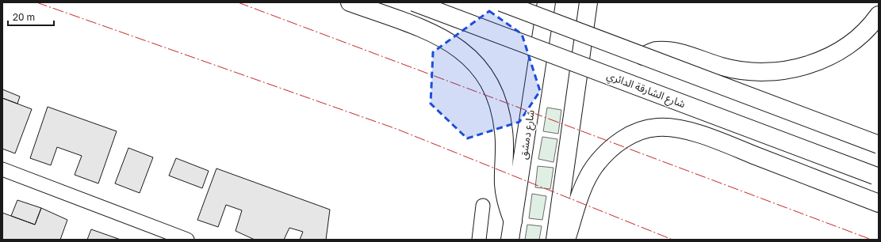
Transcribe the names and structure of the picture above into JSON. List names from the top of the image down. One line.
{"streets":{"main road":["شارع الشارقة الدائري","شارع دمشق"]},"scale_bar":"20 m"}
